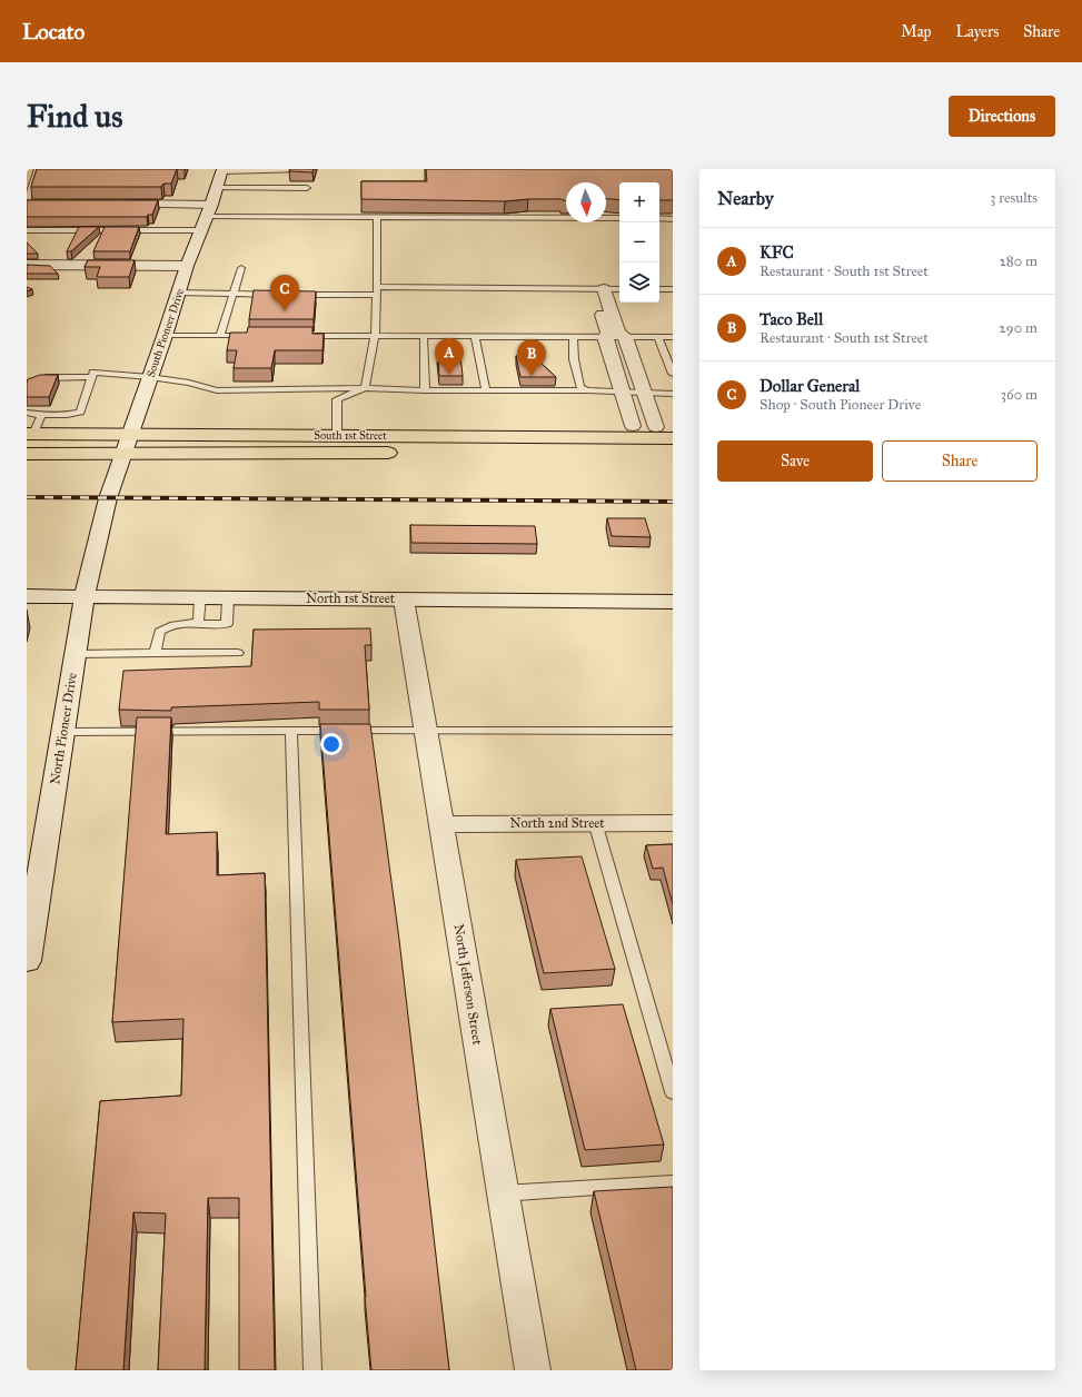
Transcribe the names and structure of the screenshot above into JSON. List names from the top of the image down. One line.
{"streets":{"main road":["South 1st Street"],"street":["South Pioneer Drive","North 1st Street","North Pioneer Drive","North 2nd Street","North Jefferson Street"]},"crossings":[["South Pioneer Drive","South 1st Street"],["South Pioneer Drive","North Pioneer Drive"],["North 1st Street","North Pioneer Drive"],["North 1st Street","North Jefferson Street"],["North 2nd Street","North Jefferson Street"]],"north":"bottom","page":{"header":"Locato","nav":["Map","Layers","Share"],"buttons":["Directions",["Save","Share"]],"title":"Find us","heading":["Nearby","3 results"],"map_buttons":["+","−"],"list":[{"mark":"A","name":"KFC","note":"Restaurant · South 1st Street","value":"280 m"},{"mark":"B","name":"Taco Bell","note":"Restaurant · South 1st Street","value":"290 m"},{"mark":"C","name":"Dollar General","note":"Shop · South Pioneer Drive","value":"360 m"}],"pins":["C","A","B"]}}
